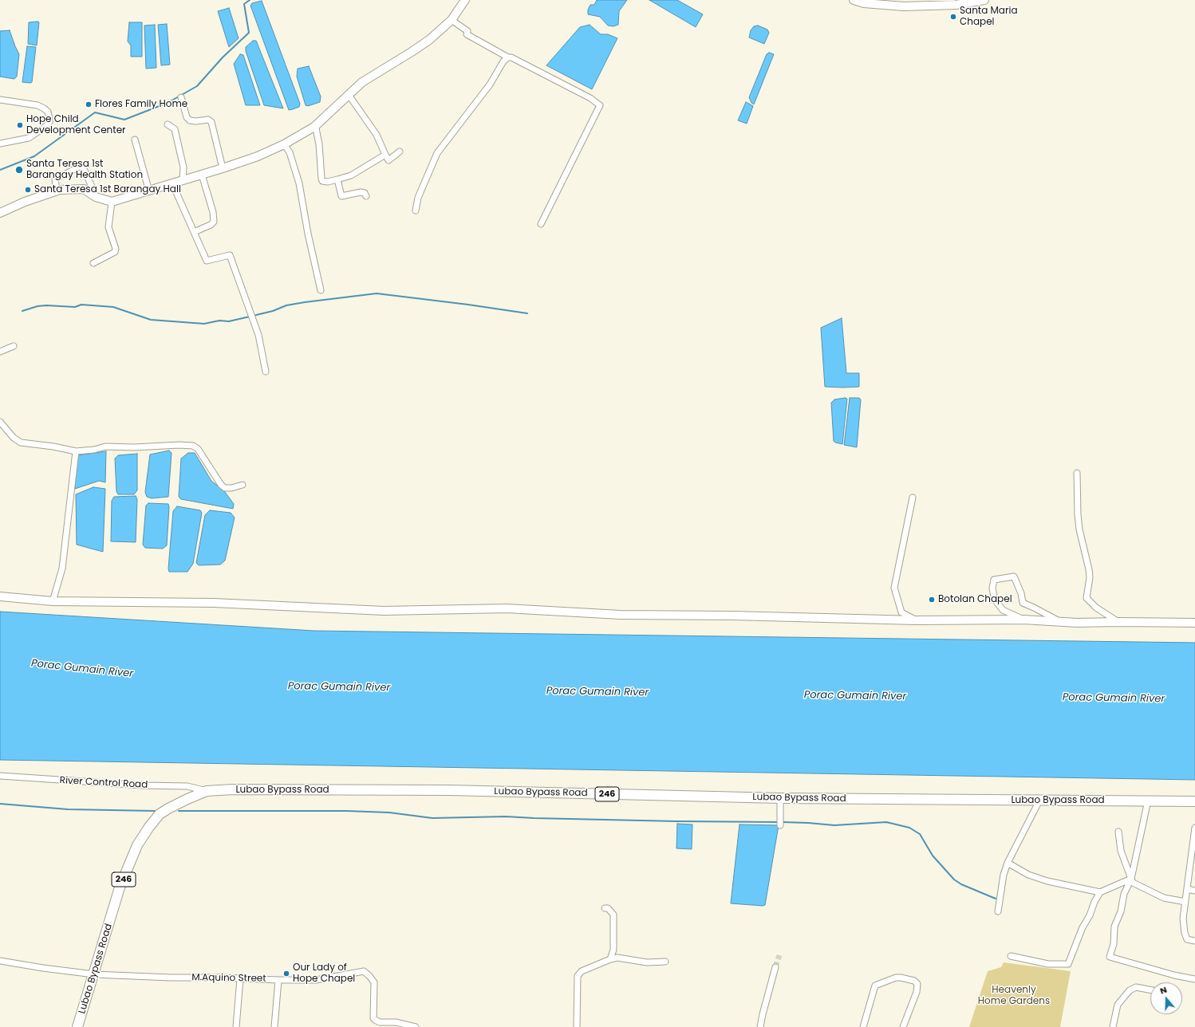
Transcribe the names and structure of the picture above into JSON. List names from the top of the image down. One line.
{"streets":{"highway":["Lubao Bypass Road","246"],"street":["River Control Road","M.Aquino Street"]},"crossings":[["River Control Road","Lubao Bypass Road"],["Lubao Bypass Road","M.Aquino Street"]],"water":["Porac Gumain River"],"parks":["Heavenly Home Gardens"],"places":["Santa Maria Chapel","Flores Family Home","Hope Child Development Center","Santa Teresa 1st Barangay Health Station","Santa Teresa 1st Barangay Hall","Botolan Chapel","Our Lady of Hope Chapel"],"north":"top"}
